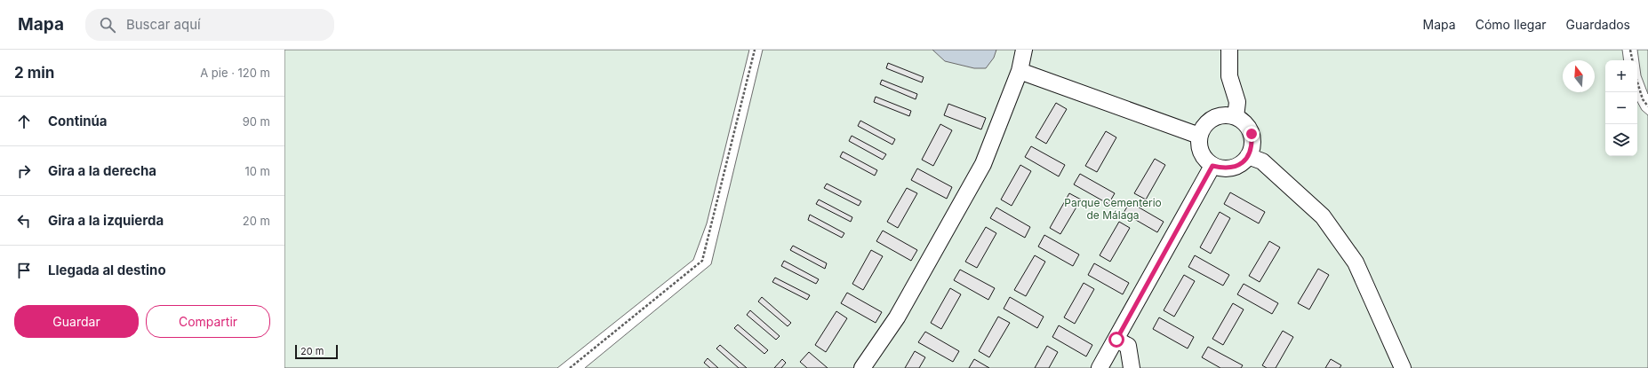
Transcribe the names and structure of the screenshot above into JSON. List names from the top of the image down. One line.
{"parks":["Parque Cementerio de Málaga"],"scale_bar":"20 m","north":"top","page":{"header":"Mapa","search":"Buscar aquí","nav":["Mapa","Cómo llegar","Guardados"],"heading":["2 min","A pie · 120 m"],"map_buttons":["+","−"],"list":[["Continúa","90 m"],["Gira a la derecha","10 m"],["Gira a la izquierda","20 m"],"Llegada al destino"],"buttons":["Guardar","Compartir"],"scale":"20 m"}}
